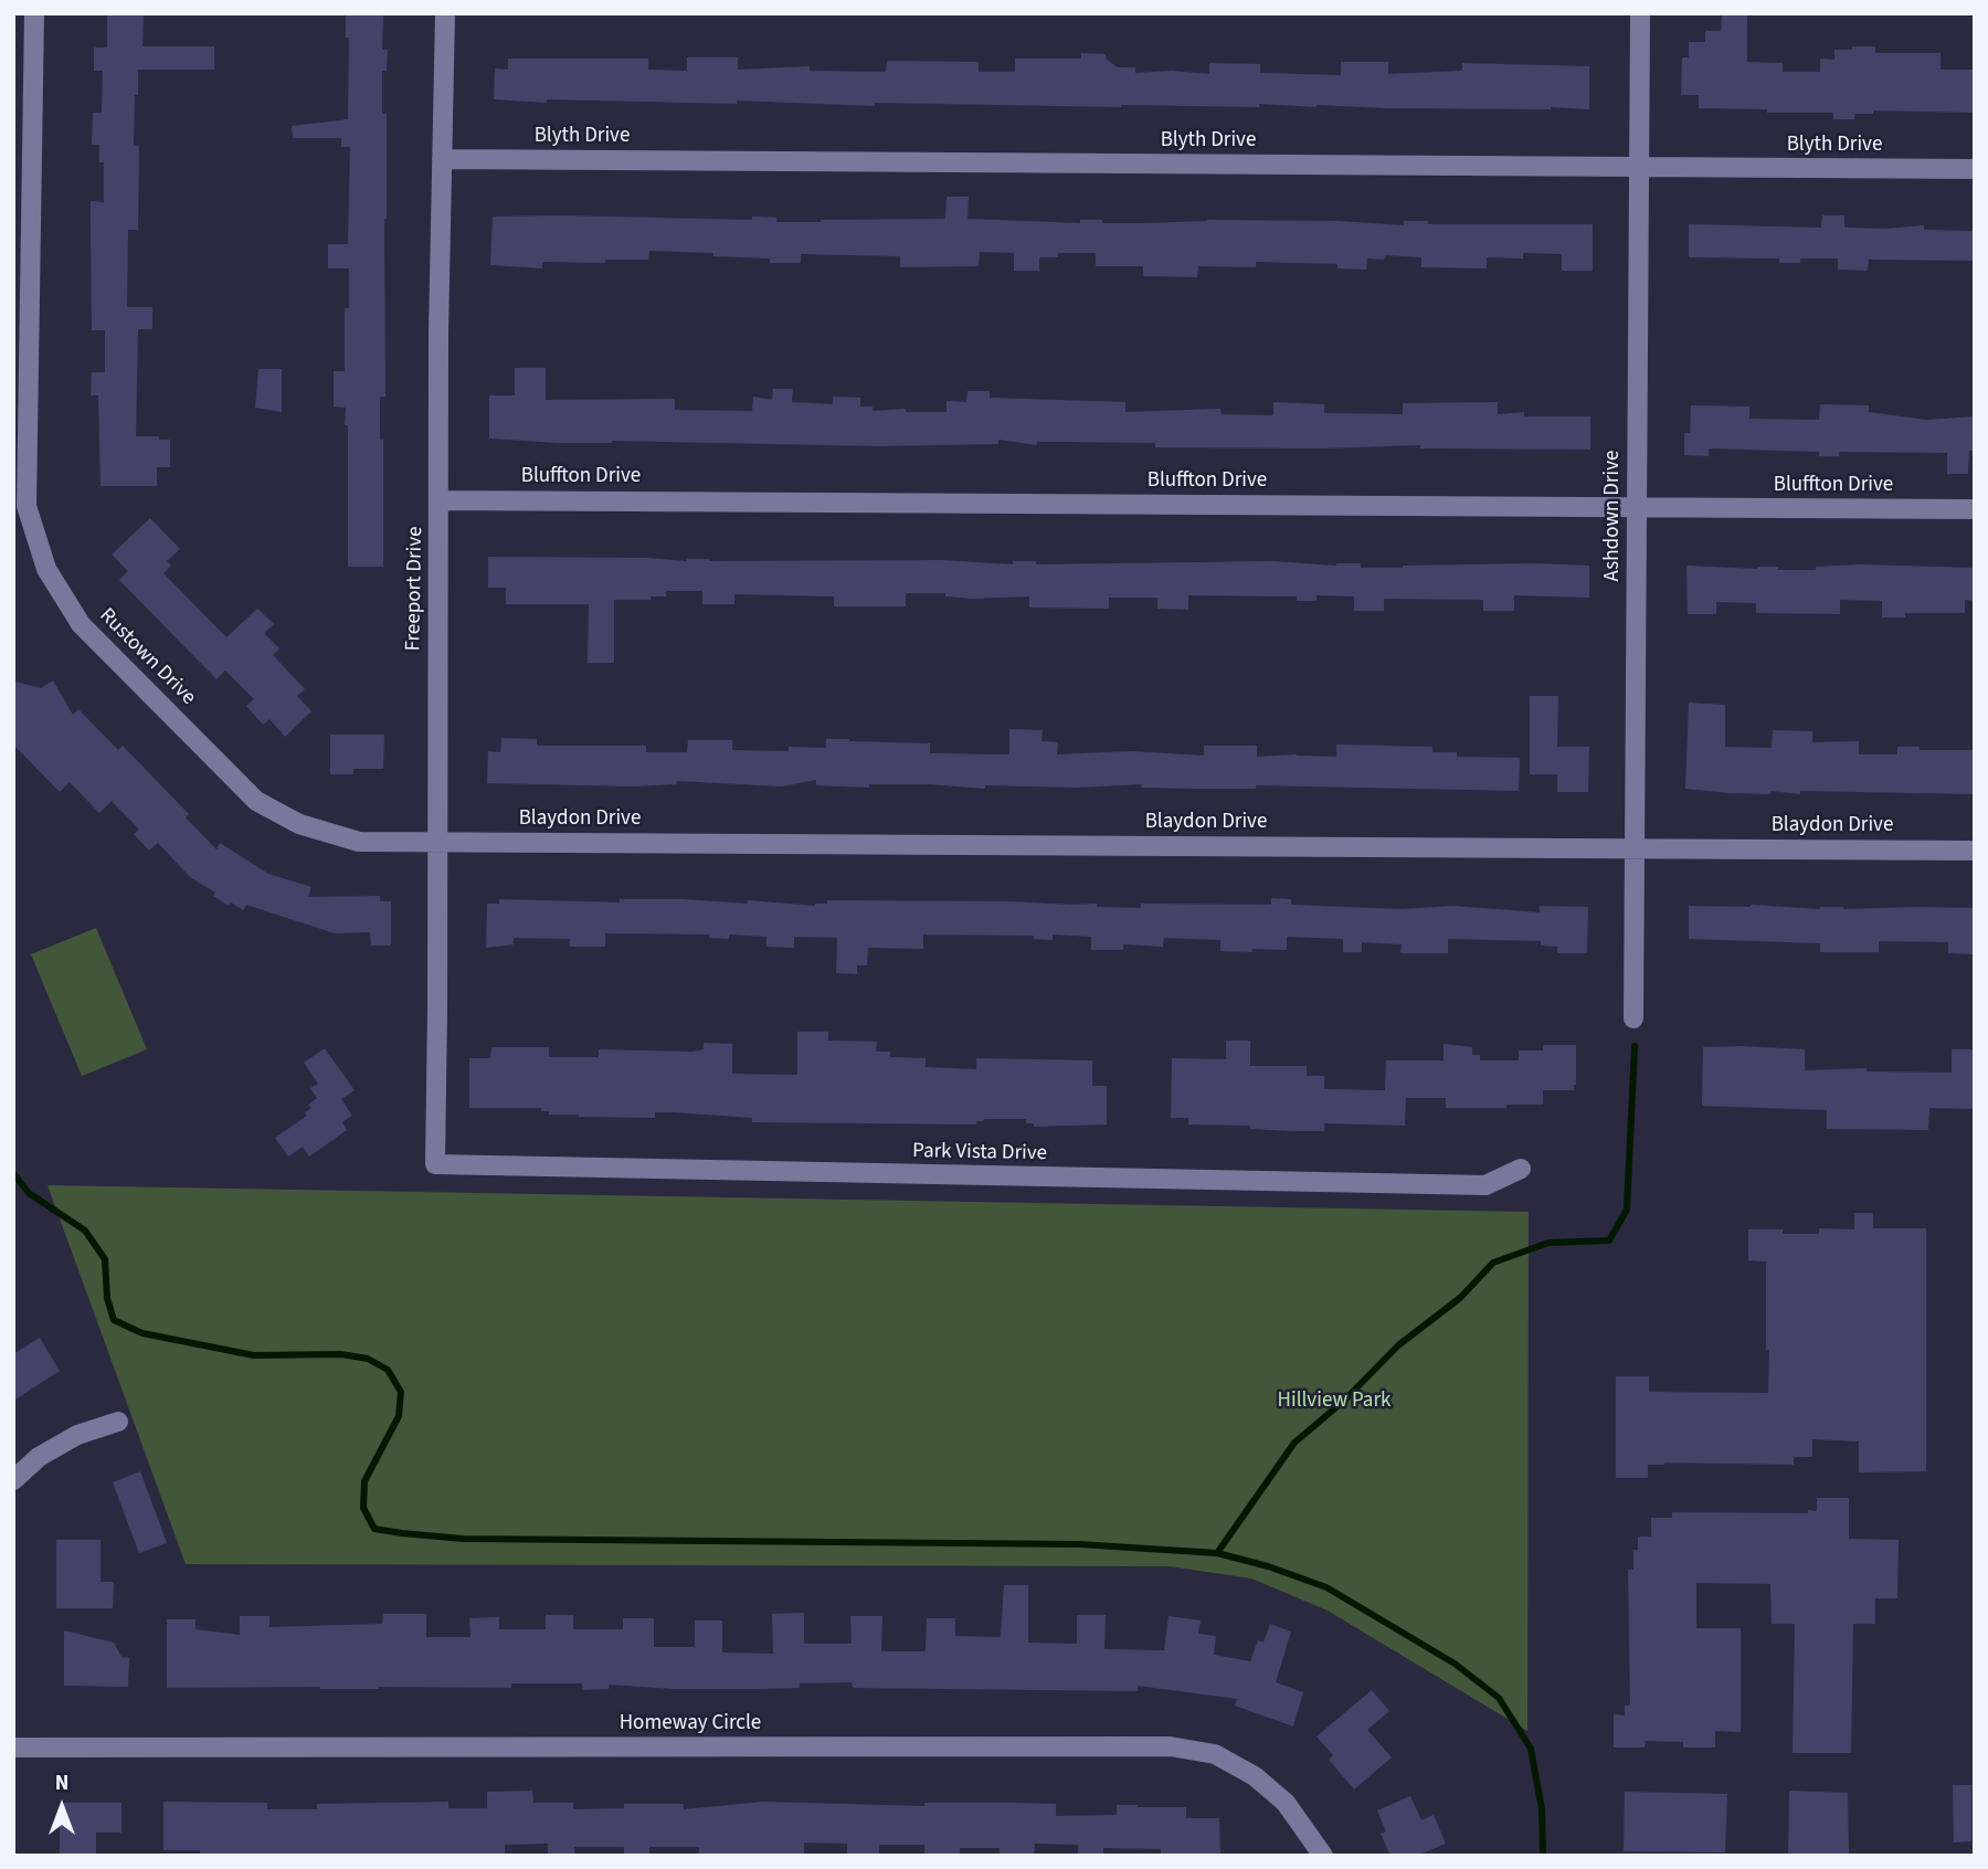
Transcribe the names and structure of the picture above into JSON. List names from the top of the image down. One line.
{"streets":{"street":["Blyth Drive","Bluffton Drive","Ashdown Drive","Freeport Drive","Rustown Drive","Blaydon Drive","Park Vista Drive","Homeway Circle"]},"crossings":[["Blyth Drive","Ashdown Drive"],["Blyth Drive","Freeport Drive"],["Bluffton Drive","Ashdown Drive"],["Bluffton Drive","Freeport Drive"],["Ashdown Drive","Blaydon Drive"],["Freeport Drive","Rustown Drive"],["Freeport Drive","Blaydon Drive"],["Freeport Drive","Park Vista Drive"],["Rustown Drive","Blaydon Drive"]],"parks":["Hillview Park"],"north":"top"}
